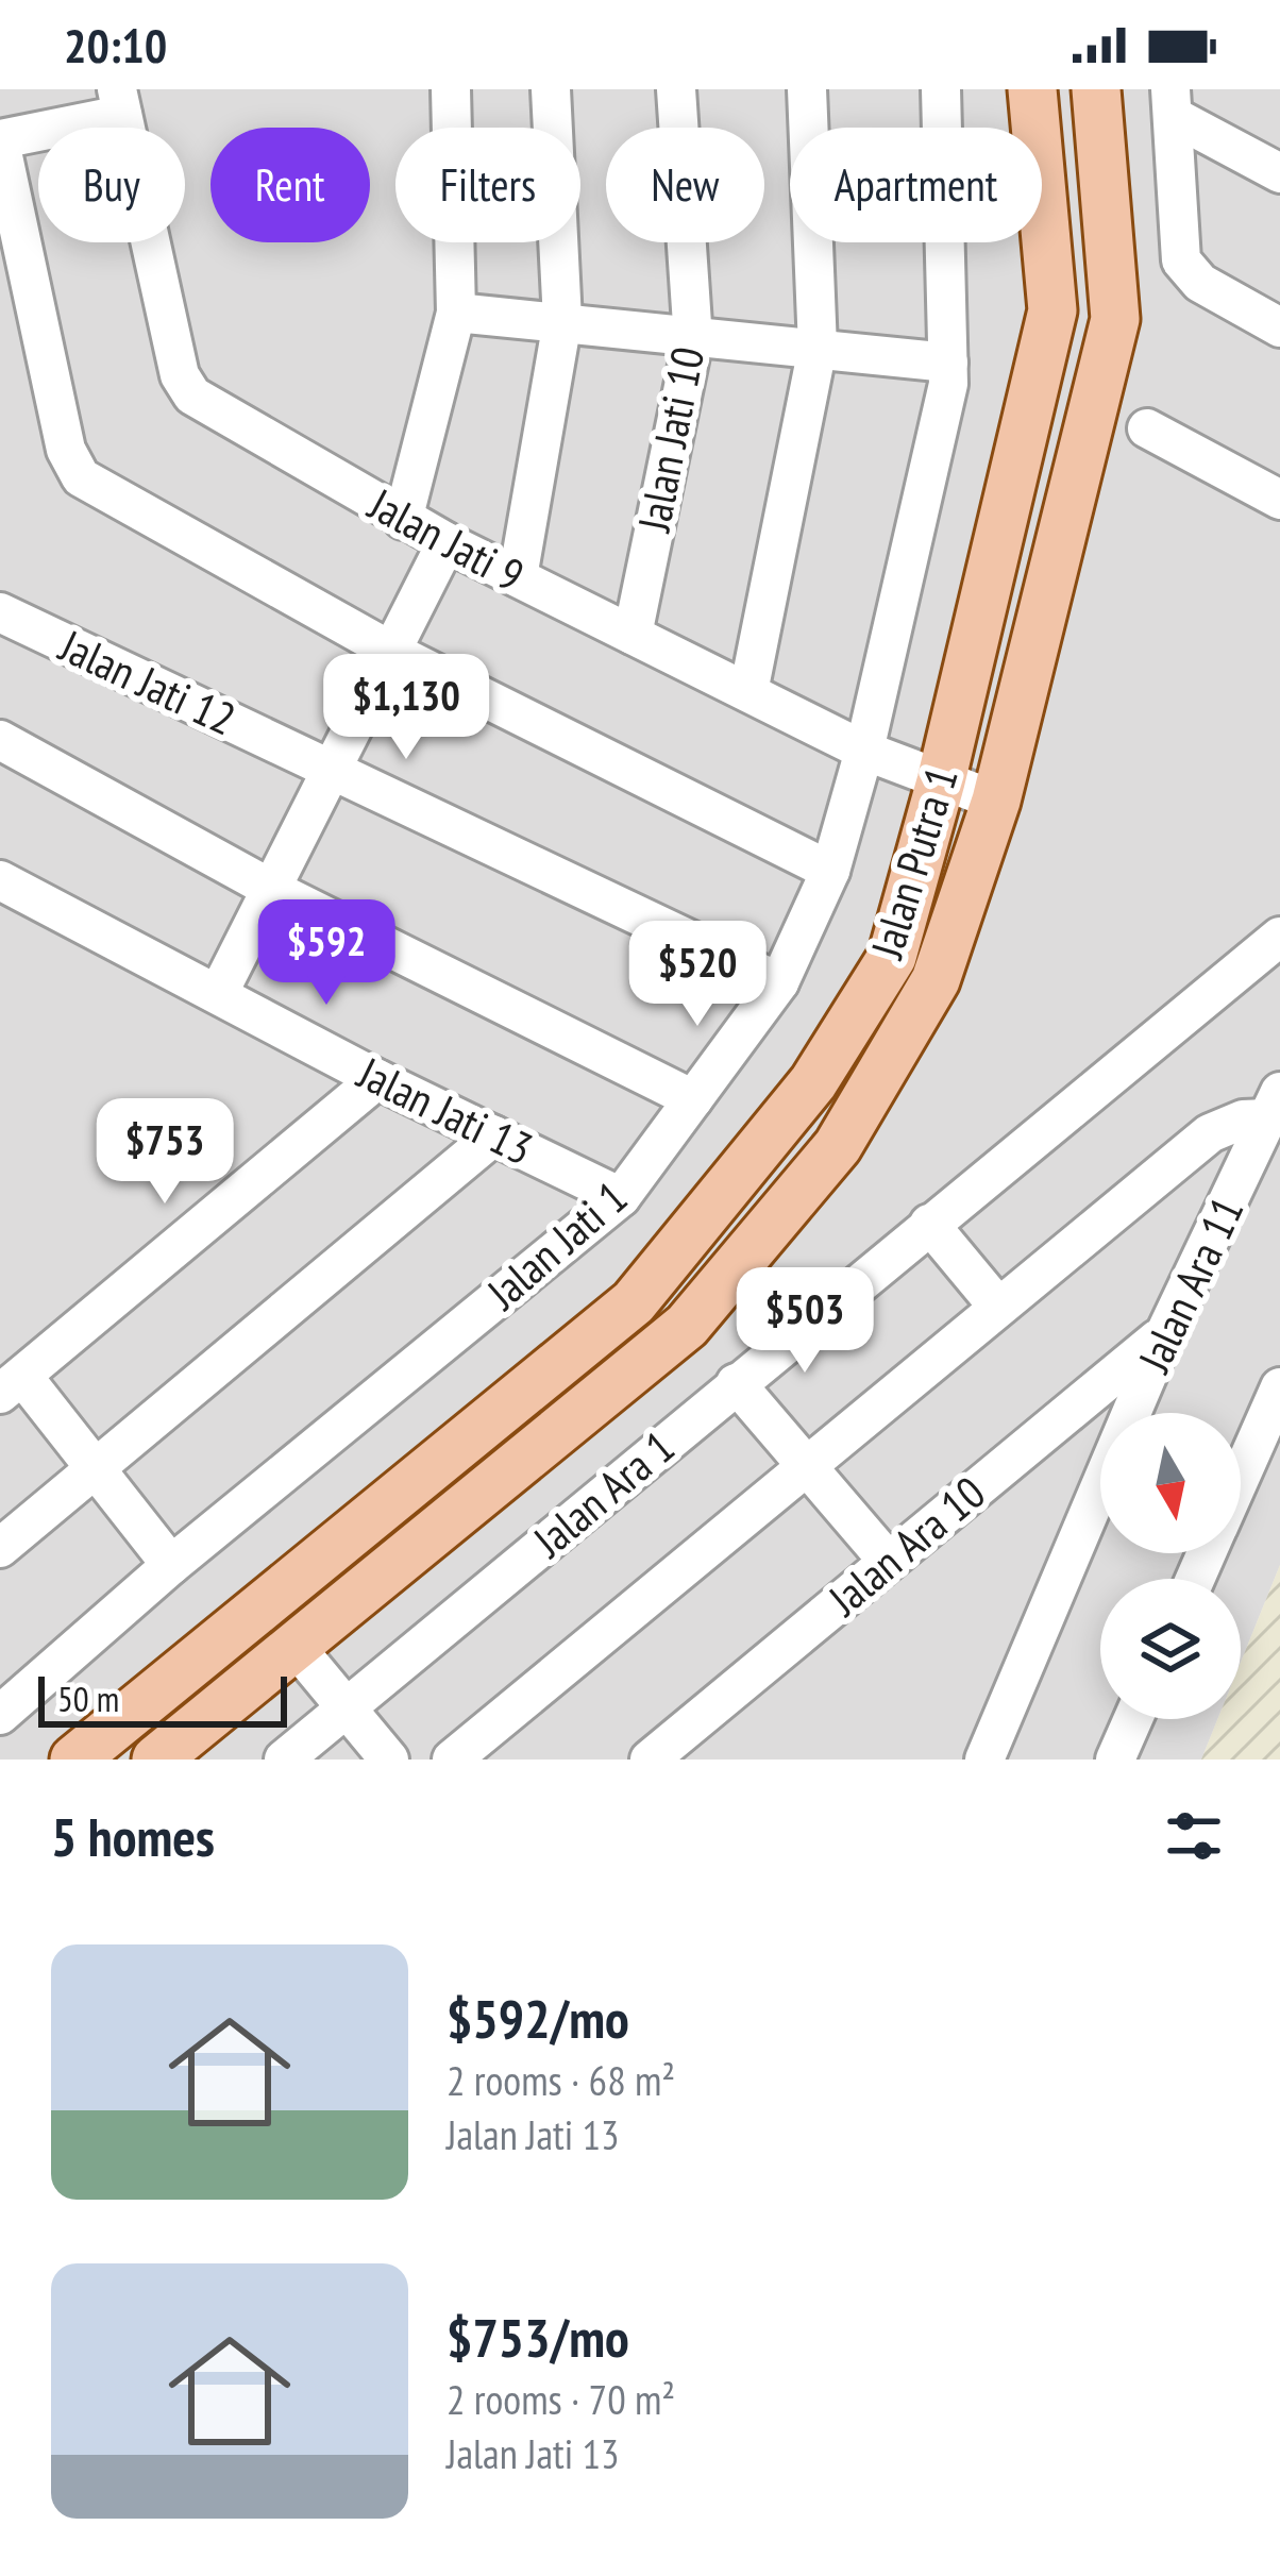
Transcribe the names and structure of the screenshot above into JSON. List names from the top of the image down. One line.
{"streets":{"main road":["Jalan Putra 1"],"street":["Jalan Jati 10","Jalan Jati 9","Jalan Jati 12","Jalan Jati 13","Jalan Jati 1","Jalan Ara 11","Jalan Ara 1","Jalan Ara 10"]},"crossings":[["Jalan Jati 10","Jalan Jati 9"],["Jalan Jati 9","Jalan Putra 1"],["Jalan Jati 9","Jalan Jati 1"],["Jalan Jati 12","Jalan Jati 1"],["Jalan Jati 13","Jalan Jati 1"],["Jalan Ara 11","Jalan Ara 10"]],"scale_bar":"50 m","north":"bottom","page":{"status":"20:10","chip":["Buy","Rent","Filters","New","Apartment"],"price":["$1,130","$592","$520","$753","$503"],"scale":"50 m","heading":"5 homes","list":[{"name":"$592/mo","note":"2 rooms · 68 m² · Jalan Jati 13"},{"name":"$753/mo","note":"2 rooms · 70 m² · Jalan Jati 13"}]}}
